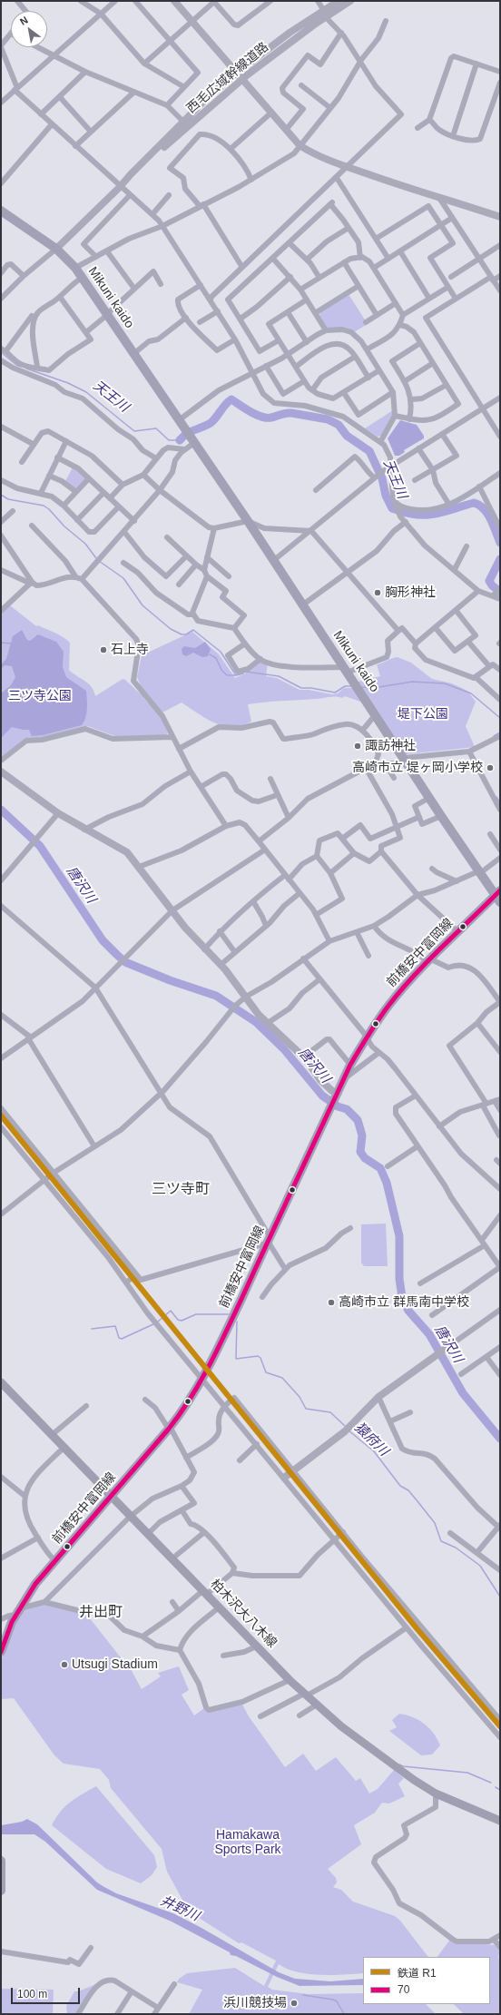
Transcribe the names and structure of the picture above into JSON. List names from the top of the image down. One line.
{"streets":{"main road":["Mikuni kaido","前橋安中富岡線","柏木沢大八木線"],"street":["西毛広域幹線道路"]},"crossings":[["西毛広域幹線道路","Mikuni kaido"],["Mikuni kaido","前橋安中富岡線"],["前橋安中富岡線","柏木沢大八木線"]],"districts":["三ツ寺町","井出町"],"water":["天王川","唐沢川","猿府川","井野川"],"parks":["三ツ寺公園","堤下公園","Hamakawa Sports Park"],"places":["胸形神社","石上寺","諏訪神社","高崎市立 堤ヶ岡小学校","高崎市立 群馬南中学校","Utsugi Stadium","浜川競技場"],"lines":["transit line 70","rail line R1"],"legend":["鉄道 R1","70"],"scale_bar":"100 m","north":"top left"}
